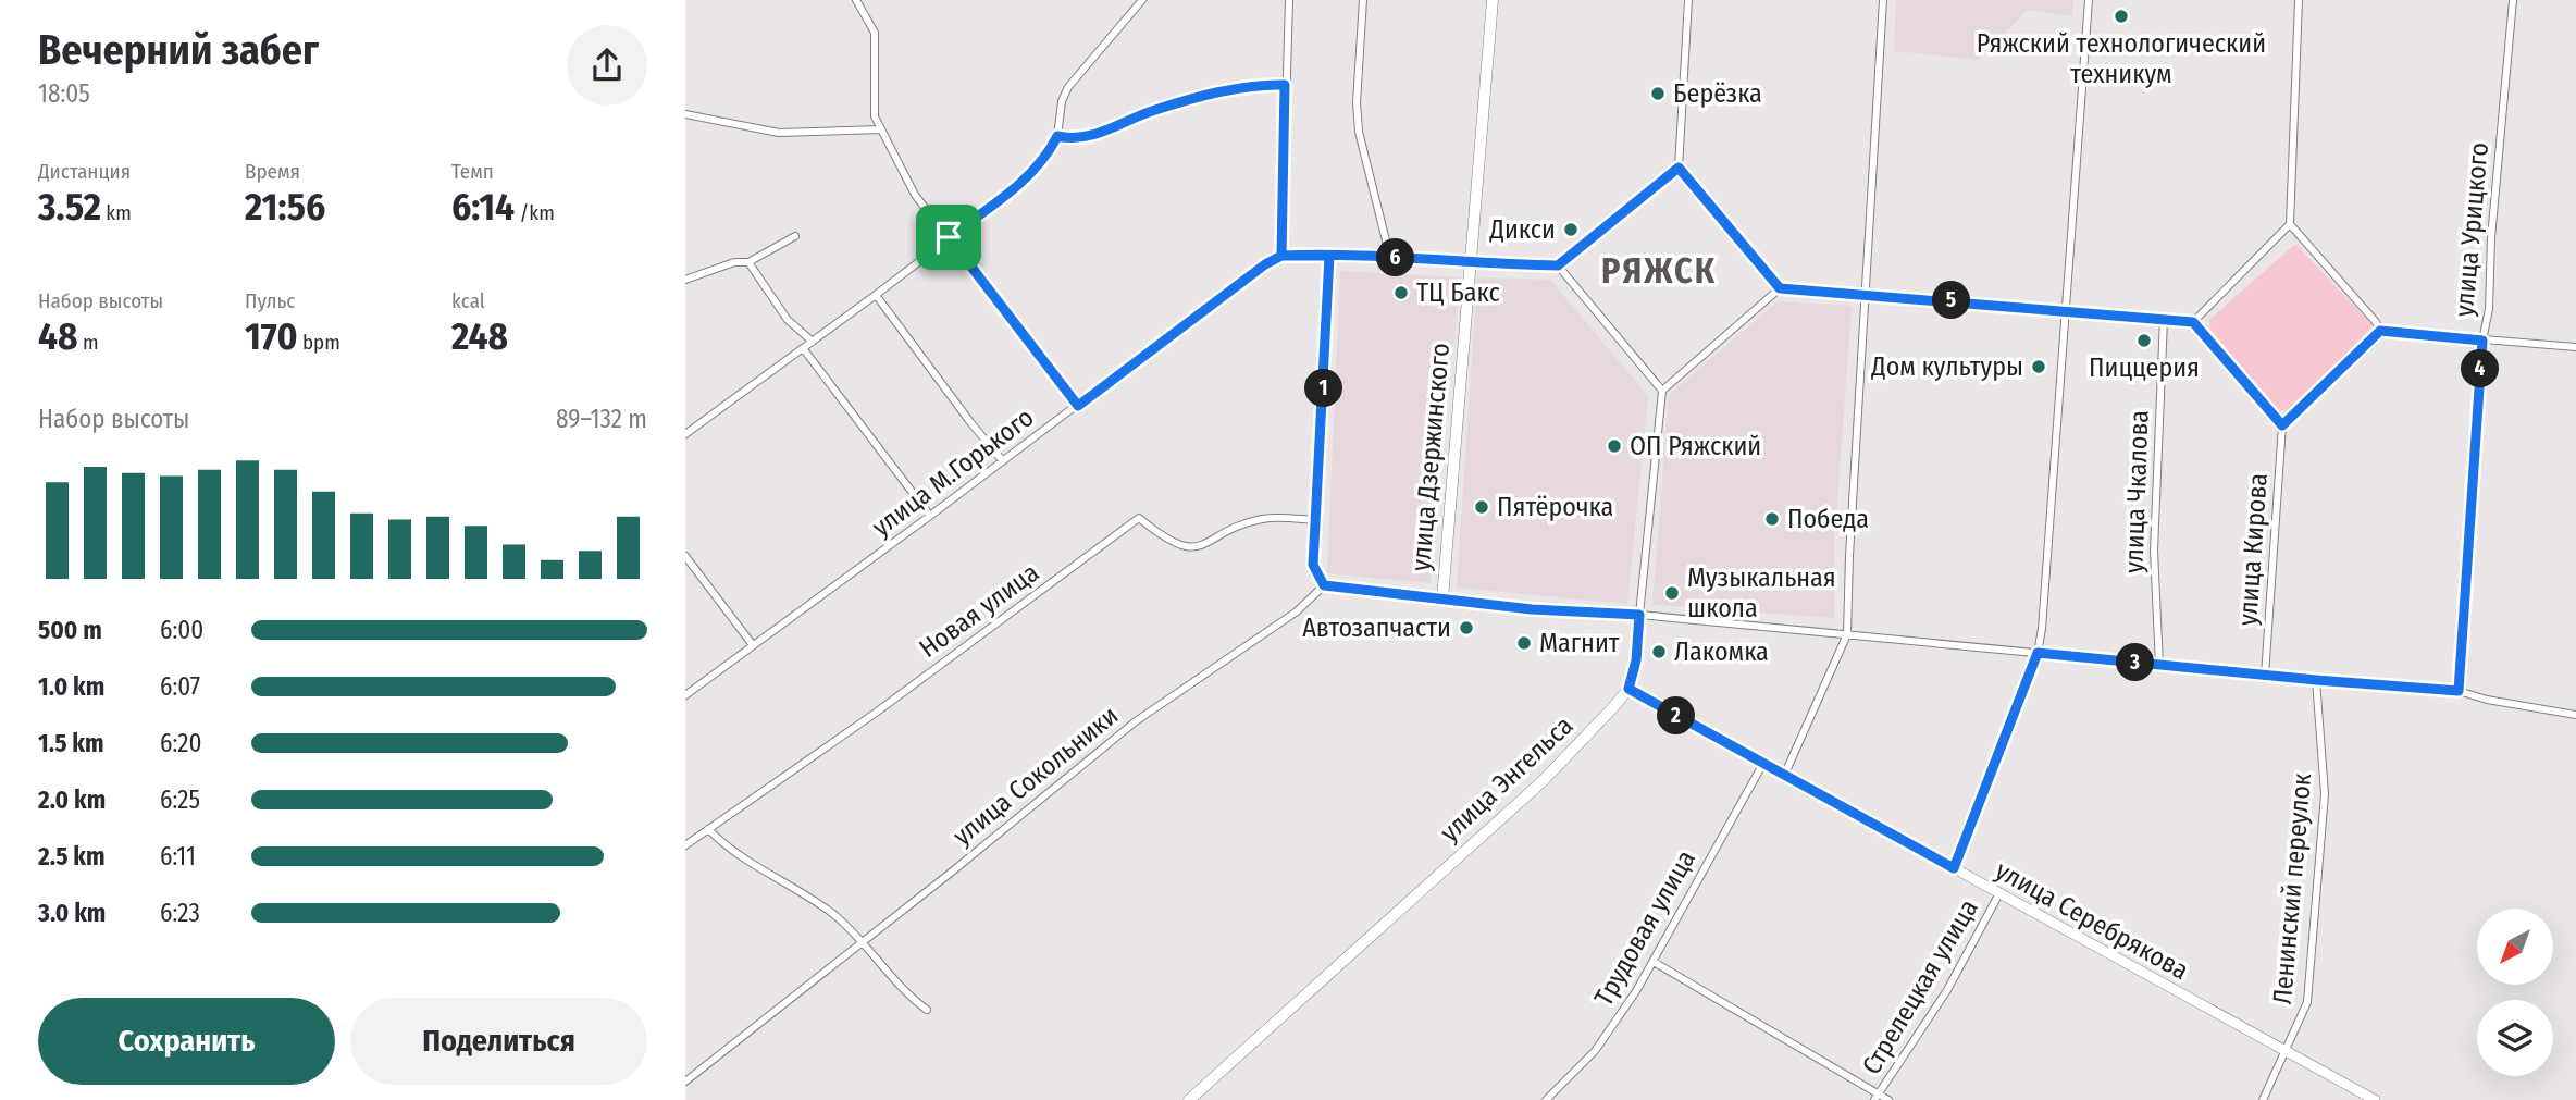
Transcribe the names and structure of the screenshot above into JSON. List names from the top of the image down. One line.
{"streets":{"main road":["улица Дзержинского","улица Энгельса","улица Серебрякова"],"street":["улица Урицкого","улица М.Горького","улица Чкалова","улица Кирова","Новая улица","улица Сокольники","Ленинский переулок","Трудовая улица","Стрелецкая улица"]},"crossings":[["улица Энгельса","улица Серебрякова"],["Ленинский переулок","улица Серебрякова"],["улица Серебрякова","Трудовая улица"],["улица Серебрякова","Стрелецкая улица"]],"districts":["РЯЖСК"],"places":["Ряжский технологический техникум","Берёзка","Дикси","ТЦ Бакс","Пиццерия","Дом культуры","ОП Ряжский","Пятёрочка","Победа","Музыкальная школа","Автозапчасти","Магнит","Лакомка"],"north":"bottom left","page":{"heading":["Вечерний забег","18:05"],"stats":[["Дистанция","3.52 km"],["Время","21:56"],["Темп","6:14 /km"],["Набор высоты","48 m"],["Пульс","170 bpm"],["kcal","248"]],"pins":["6","5","4","1","3","2"],"chart":["Набор высоты","89–132 m"],"list":[{"name":"500 m","note":"6:00"},{"name":"1.0 km","note":"6:07"},{"name":"1.5 km","note":"6:20"},{"name":"2.0 km","note":"6:25"},{"name":"2.5 km","note":"6:11"},{"name":"3.0 km","note":"6:23"}],"buttons":["Сохранить","Поделиться"]}}
